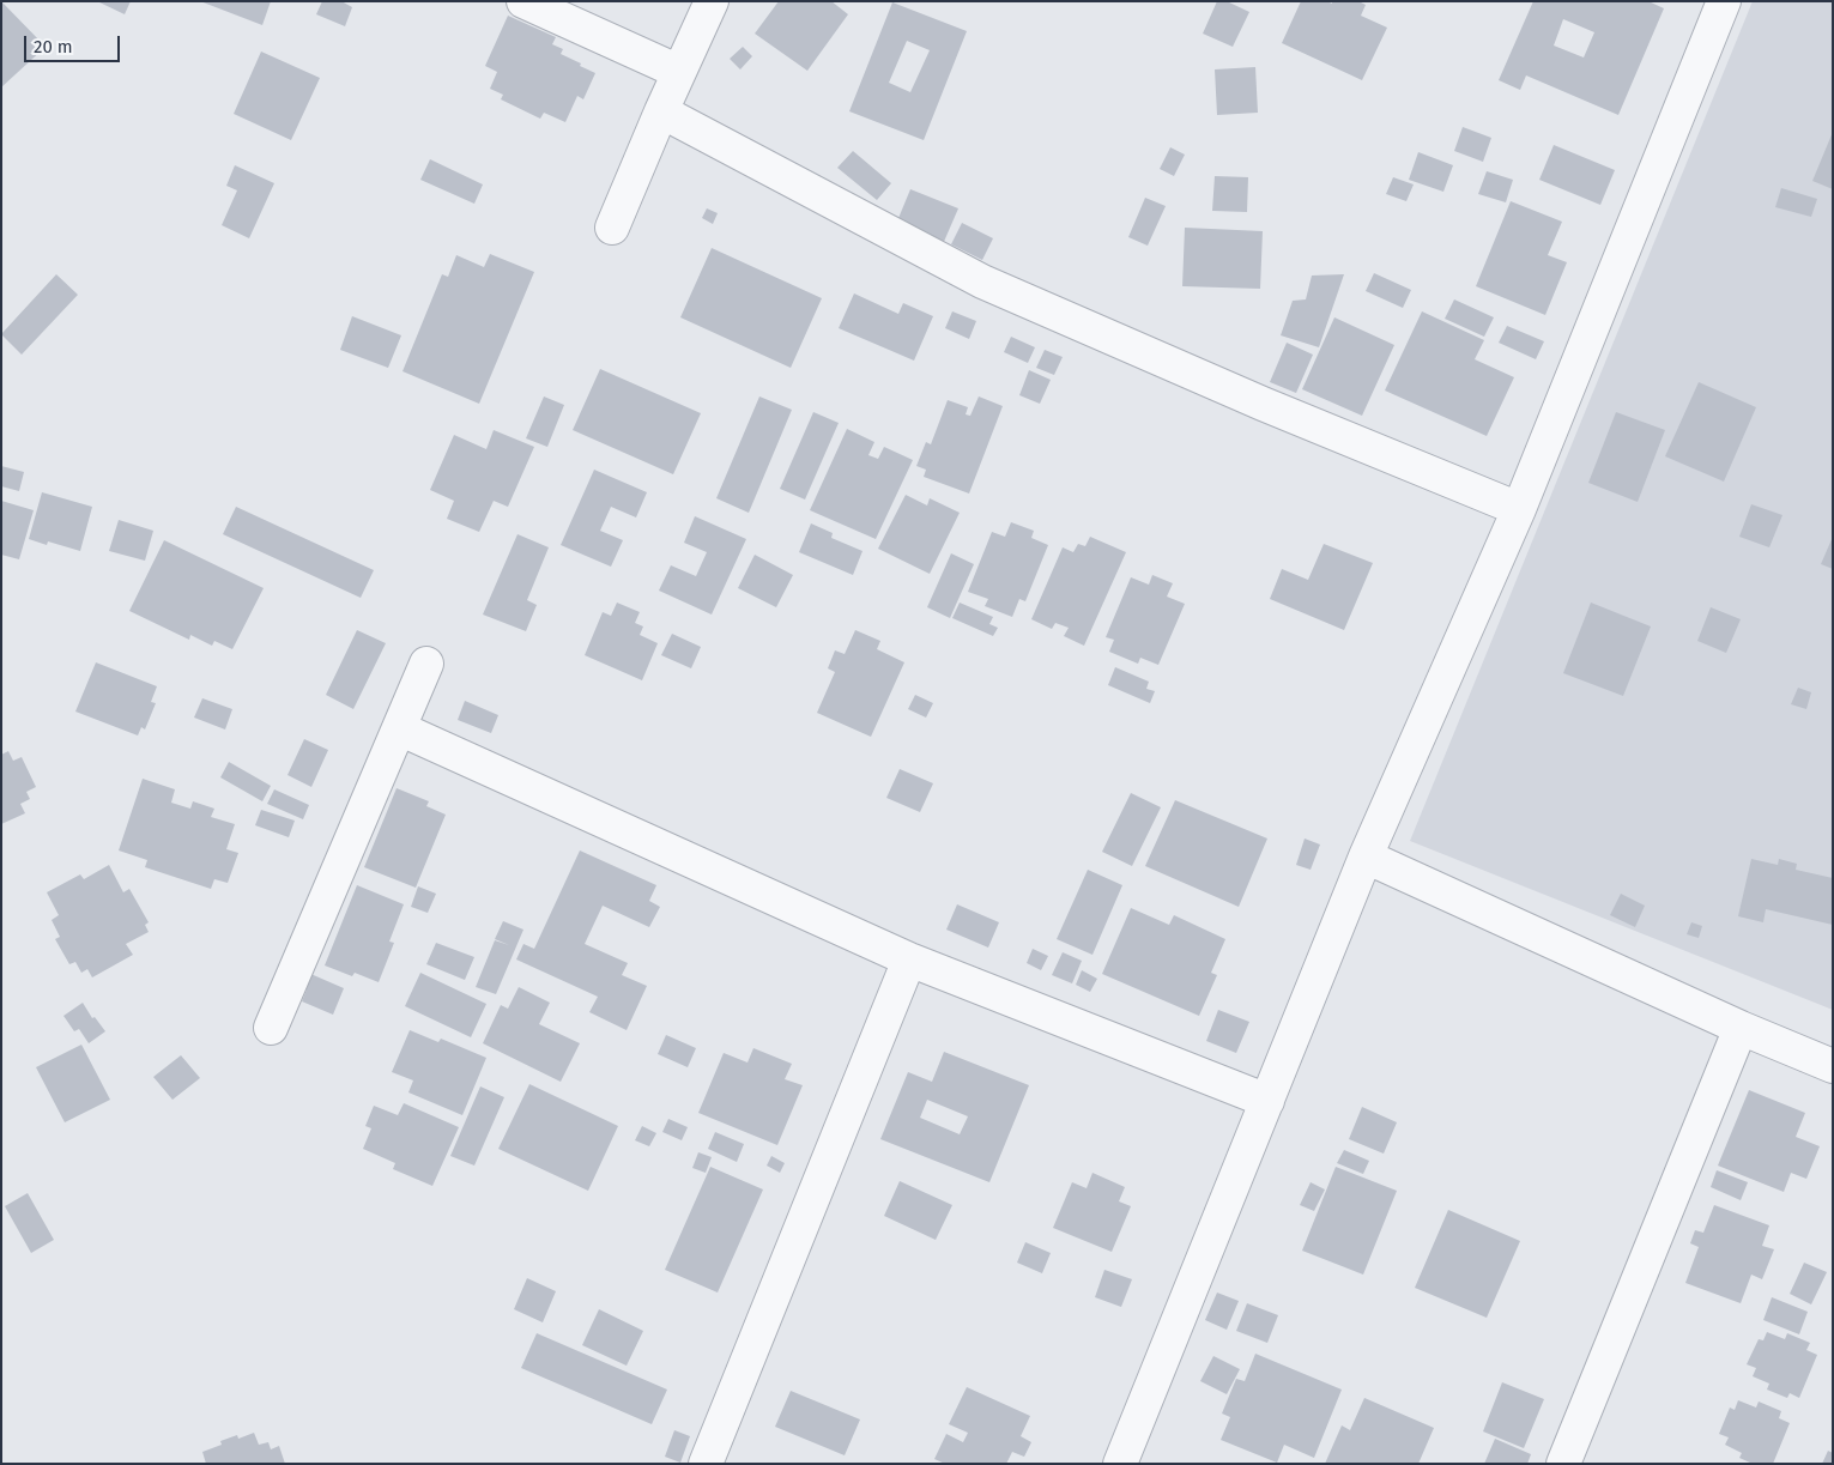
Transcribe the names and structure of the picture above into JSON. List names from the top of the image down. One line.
{"scale_bar":"20 m"}
